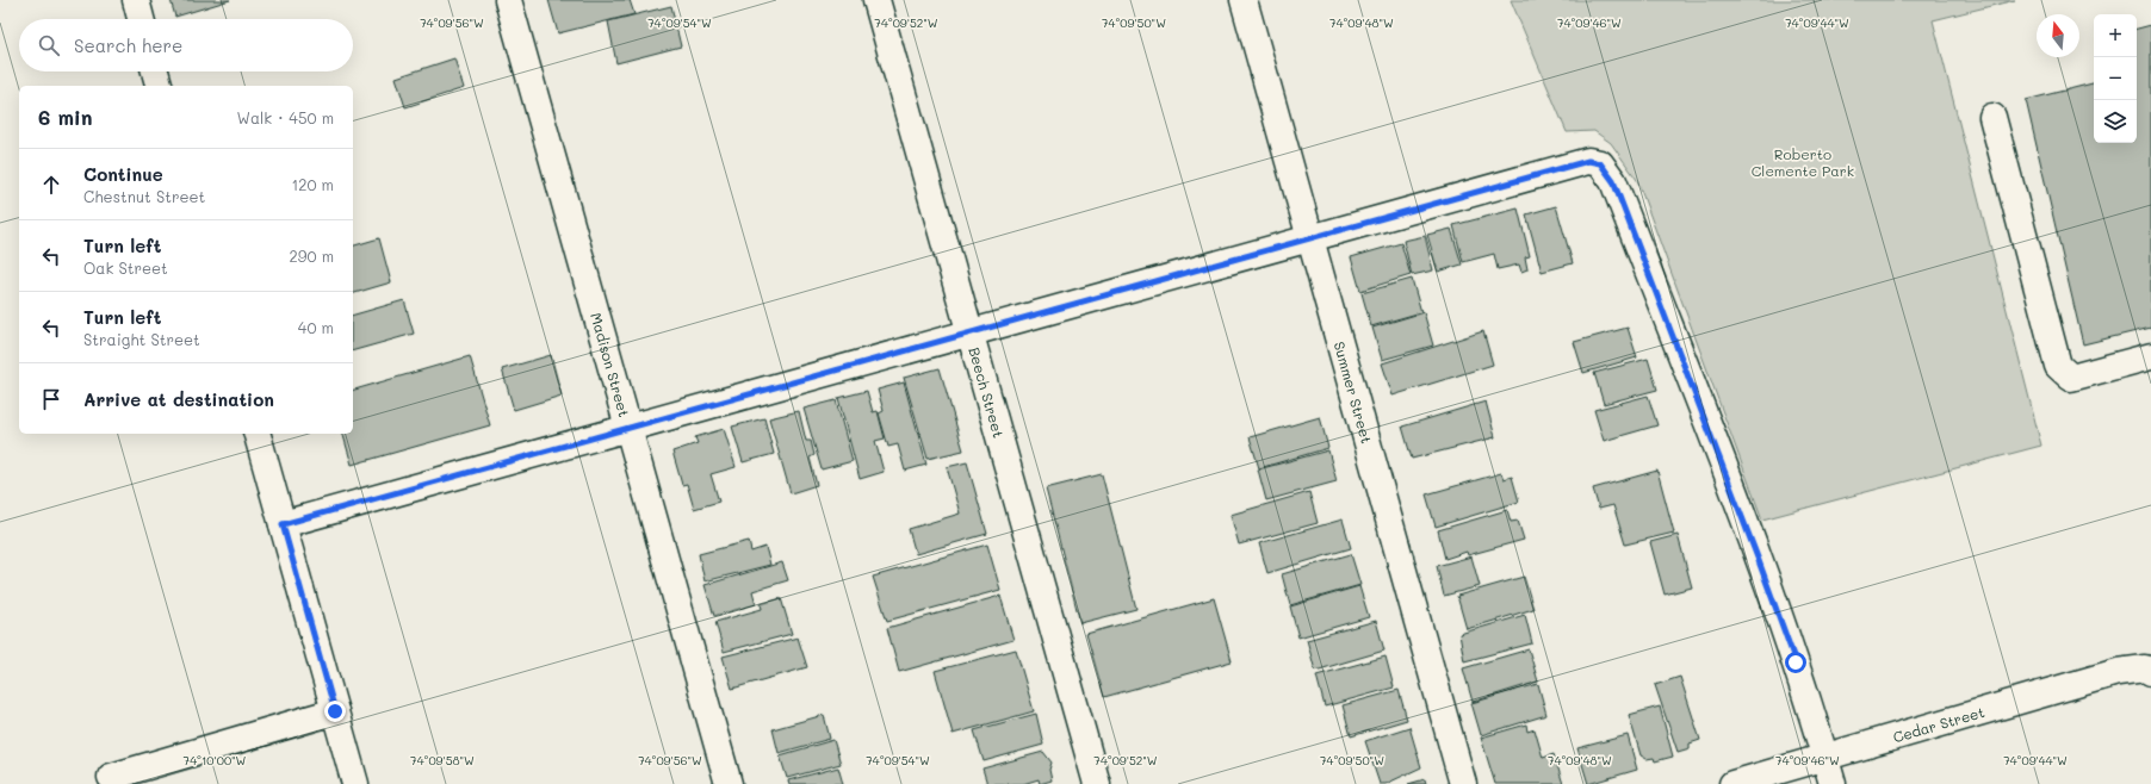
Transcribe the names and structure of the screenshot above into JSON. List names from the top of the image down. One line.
{"streets":{"street":["Madison Street","Beech Street","Summer Street","Cedar Street"]},"parks":["Roberto Clemente Park"],"north":"top","page":{"map_buttons":["+","−"],"search":"Search here","heading":["6 min","Walk · 450 m"],"list":[["Continue","Chestnut Street","120 m"],["Turn left","Oak Street","290 m"],["Turn left","Straight Street","40 m"],"Arrive at destination"]},"coordinates":["74°09'56\"W","74°09'54\"W","74°09'52\"W","74°09'50\"W","74°09'48\"W","74°09'46\"W","74°09'44\"W","74°10'00\"W","74°09'58\"W"]}
